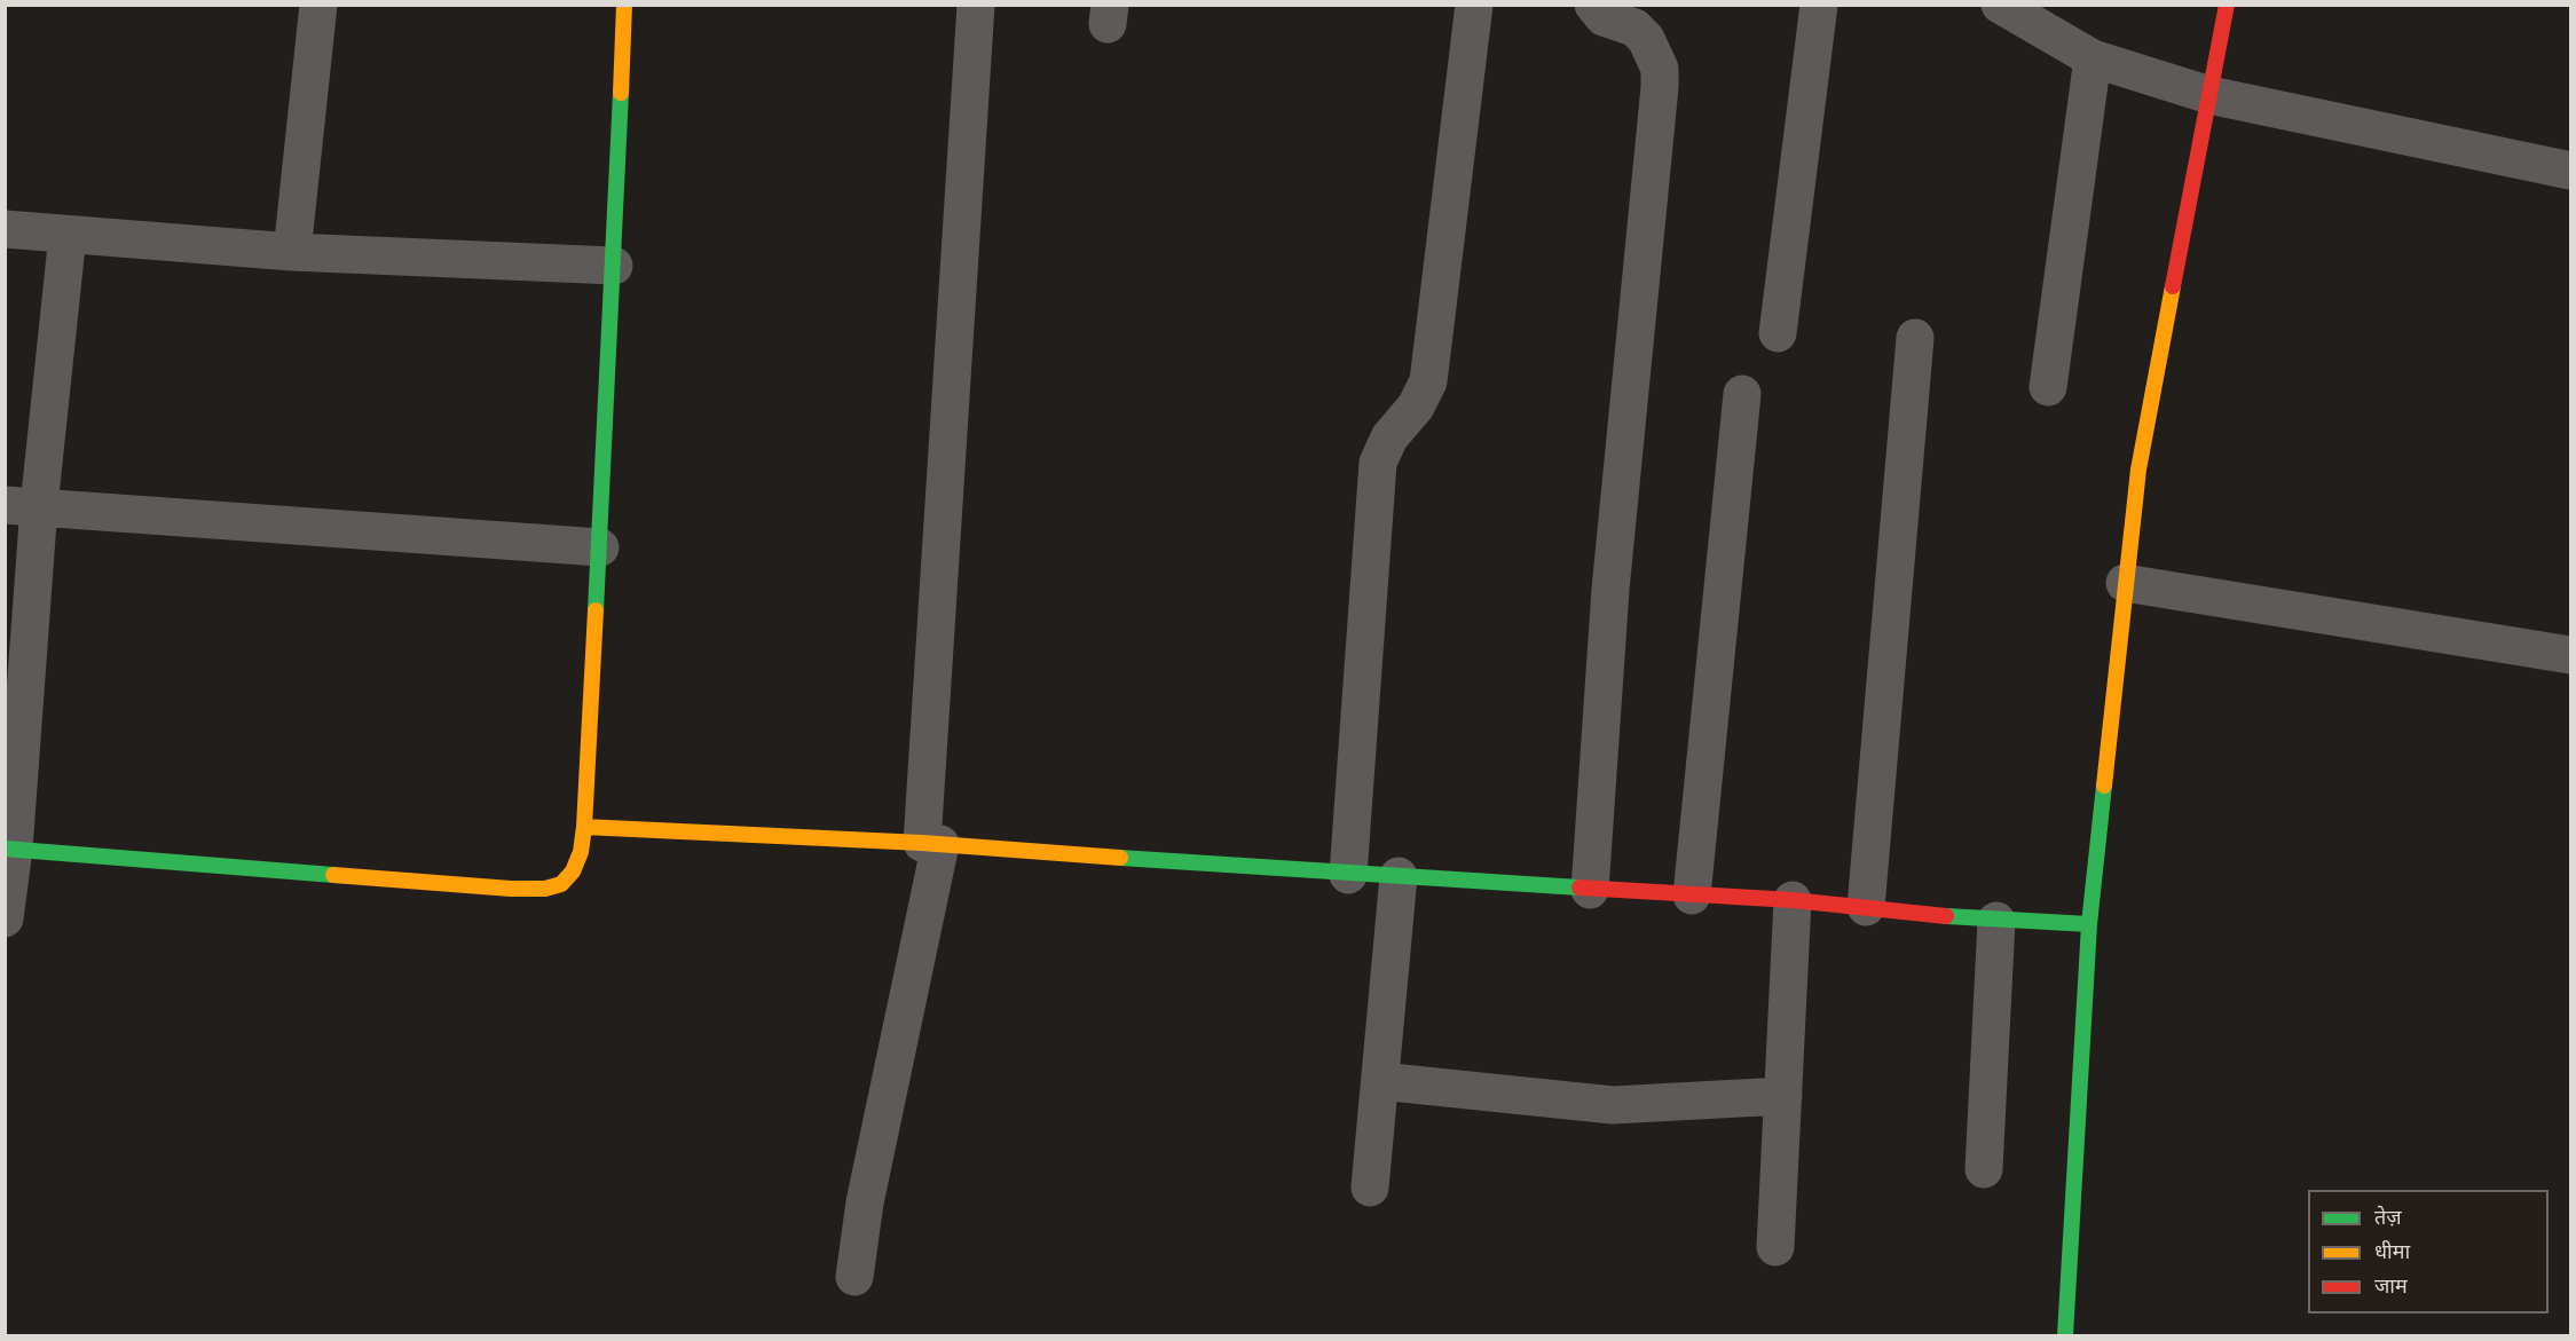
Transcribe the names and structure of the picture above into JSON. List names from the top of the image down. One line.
{"legend":["तेज़","धीमा","जाम"]}
